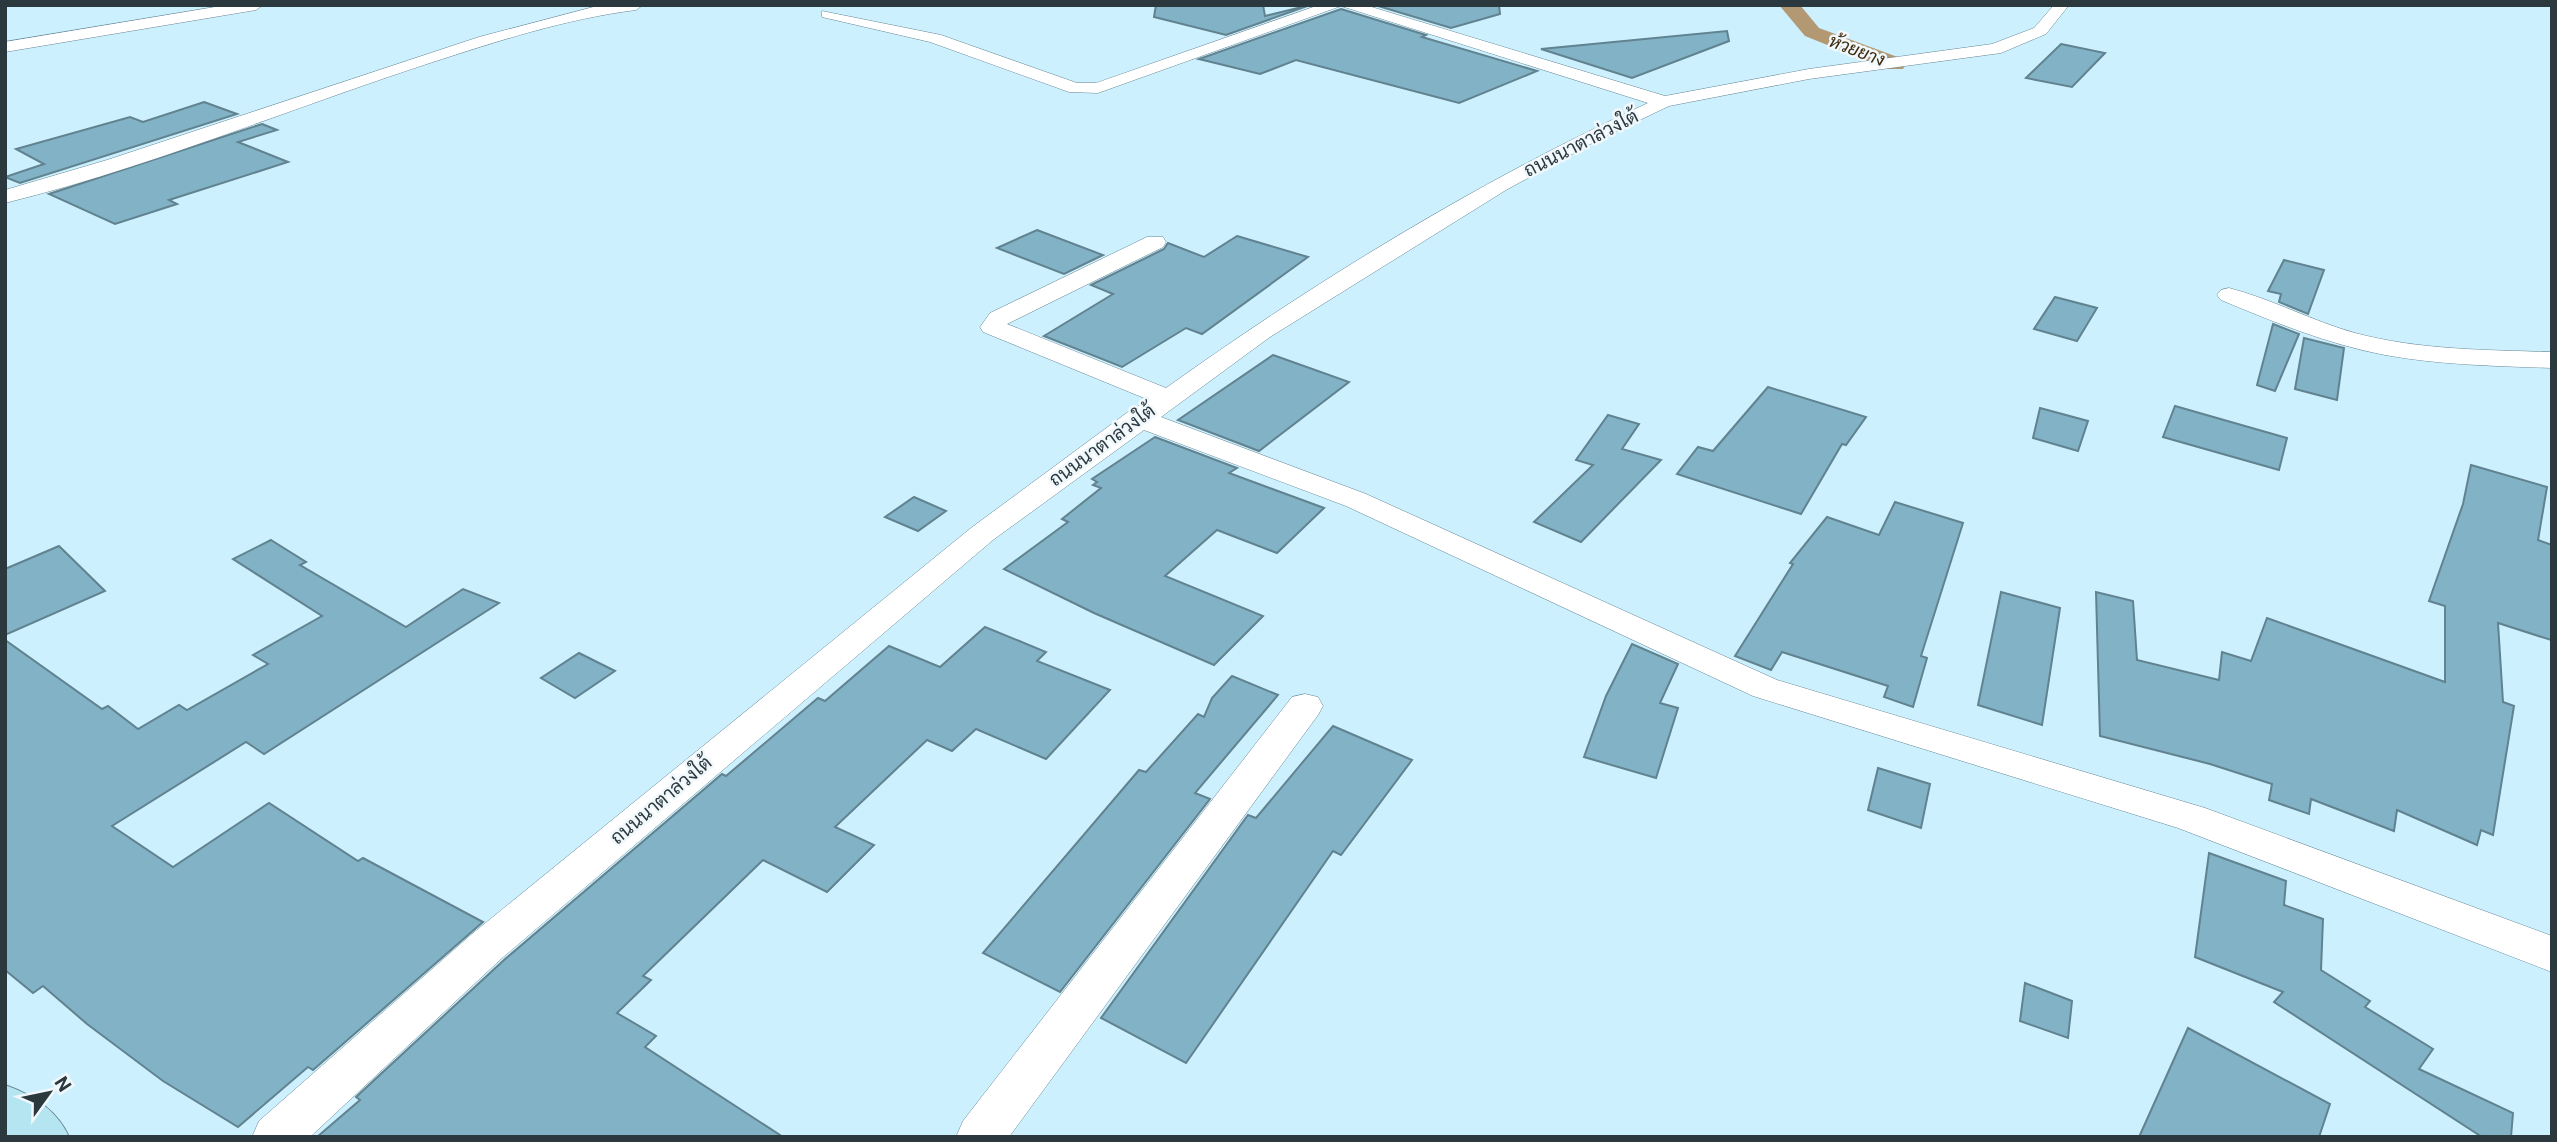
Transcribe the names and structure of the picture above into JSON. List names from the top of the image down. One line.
{"streets":{"street":["ถนนนาตาล่วงใต้"]},"water":["ห้วยยาง"],"north":"top right"}
